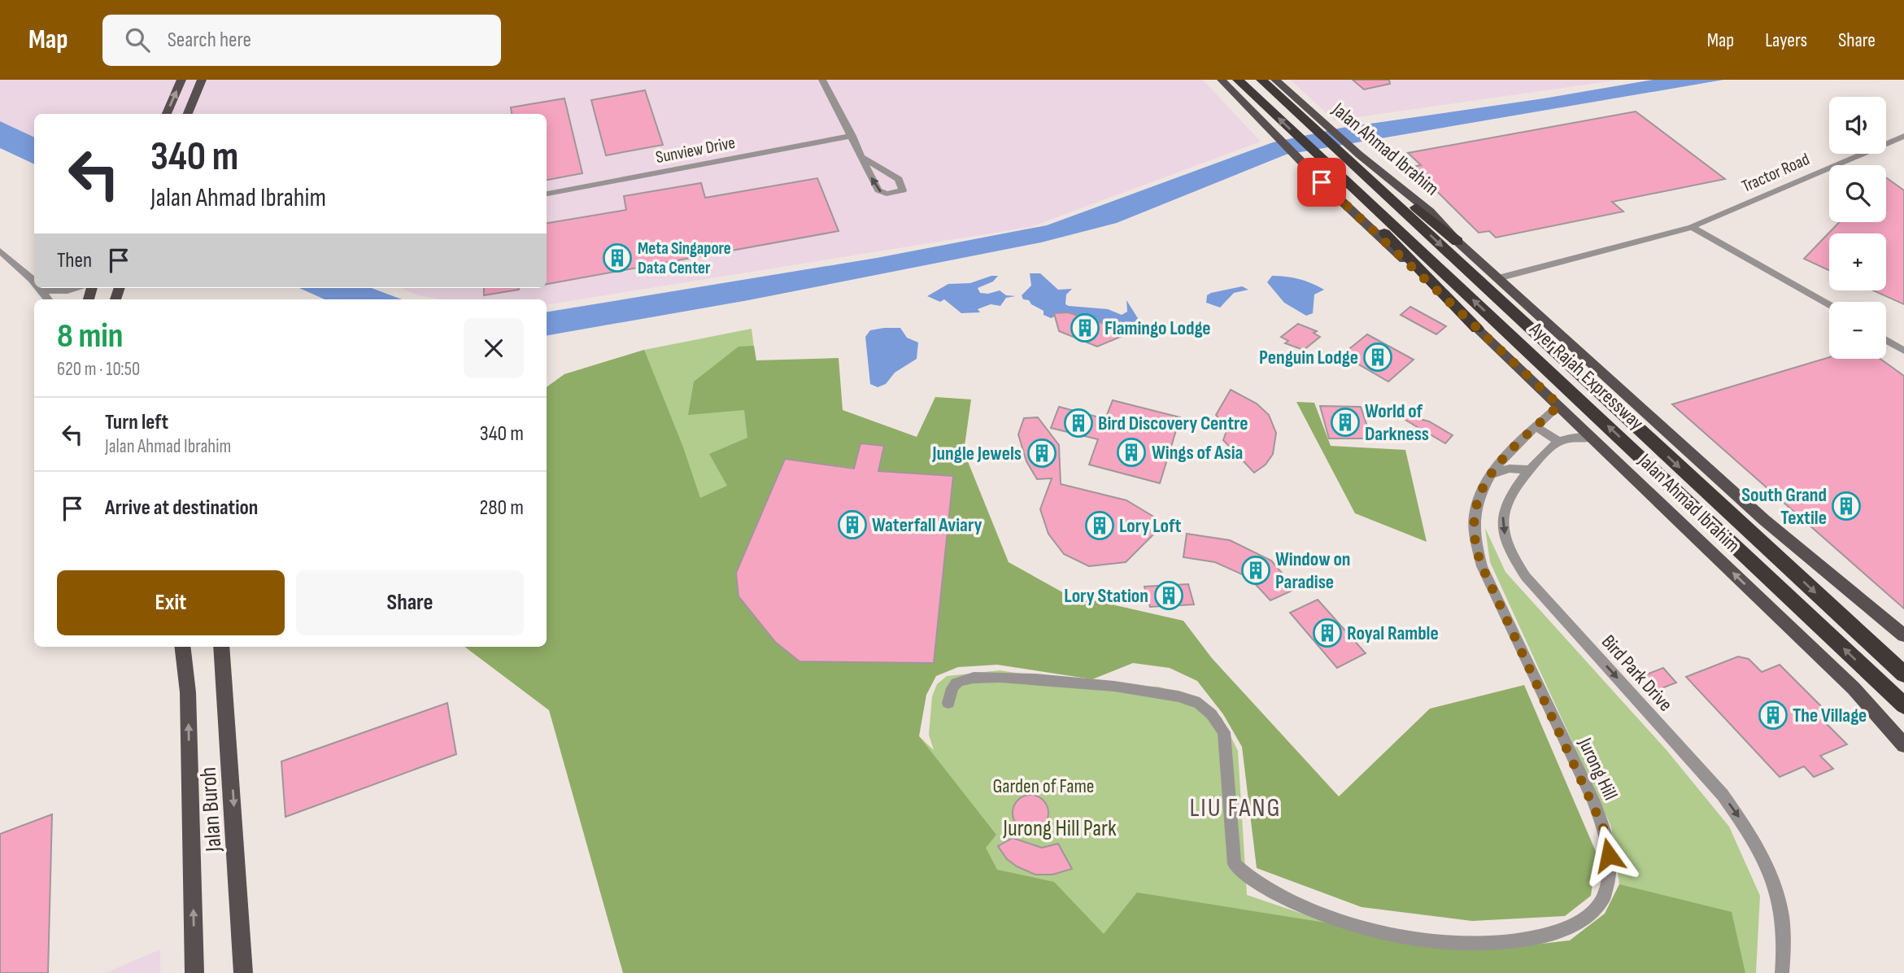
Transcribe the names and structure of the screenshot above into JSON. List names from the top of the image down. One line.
{"streets":{"highway":["Ayer Rajah Expressway"],"main road":["Jalan Ahmad Ibrahim","Jalan Buroh"],"street":["Sunview Drive","Tractor Road","Bird Park Drive","Jurong Hill"]},"crossings":[["Jalan Ahmad Ibrahim","Tractor Road"],["Jalan Ahmad Ibrahim","Jurong Hill"]],"one_way":["Bird Park Drive"],"districts":["LIU FANG"],"parks":["Garden of Fame","Jurong Hill Park"],"places":{"building":["Meta Singapore Data Center","Flamingo Lodge","Penguin Lodge","World of Darkness","Bird Discovery Centre","Wings of Asia","Jungle Jewels","South Grand Textile","Waterfall Aviary","Lory Loft","Window on Paradise","Lory Station","Royal Ramble","The Village"]},"page":{"header":"Map","search":"Search here","nav":["Map","Layers","Share"],"map_buttons":["+","−"],"turn":["340 m","Jalan Ahmad Ibrahim"],"then":"Then","heading":["8 min","620 m · 10:50"],"list":[{"name":"Turn left","note":"Jalan Ahmad Ibrahim","value":"340 m"},{"name":"Arrive at destination","value":"280 m"}],"buttons":["Exit","Share"]}}
